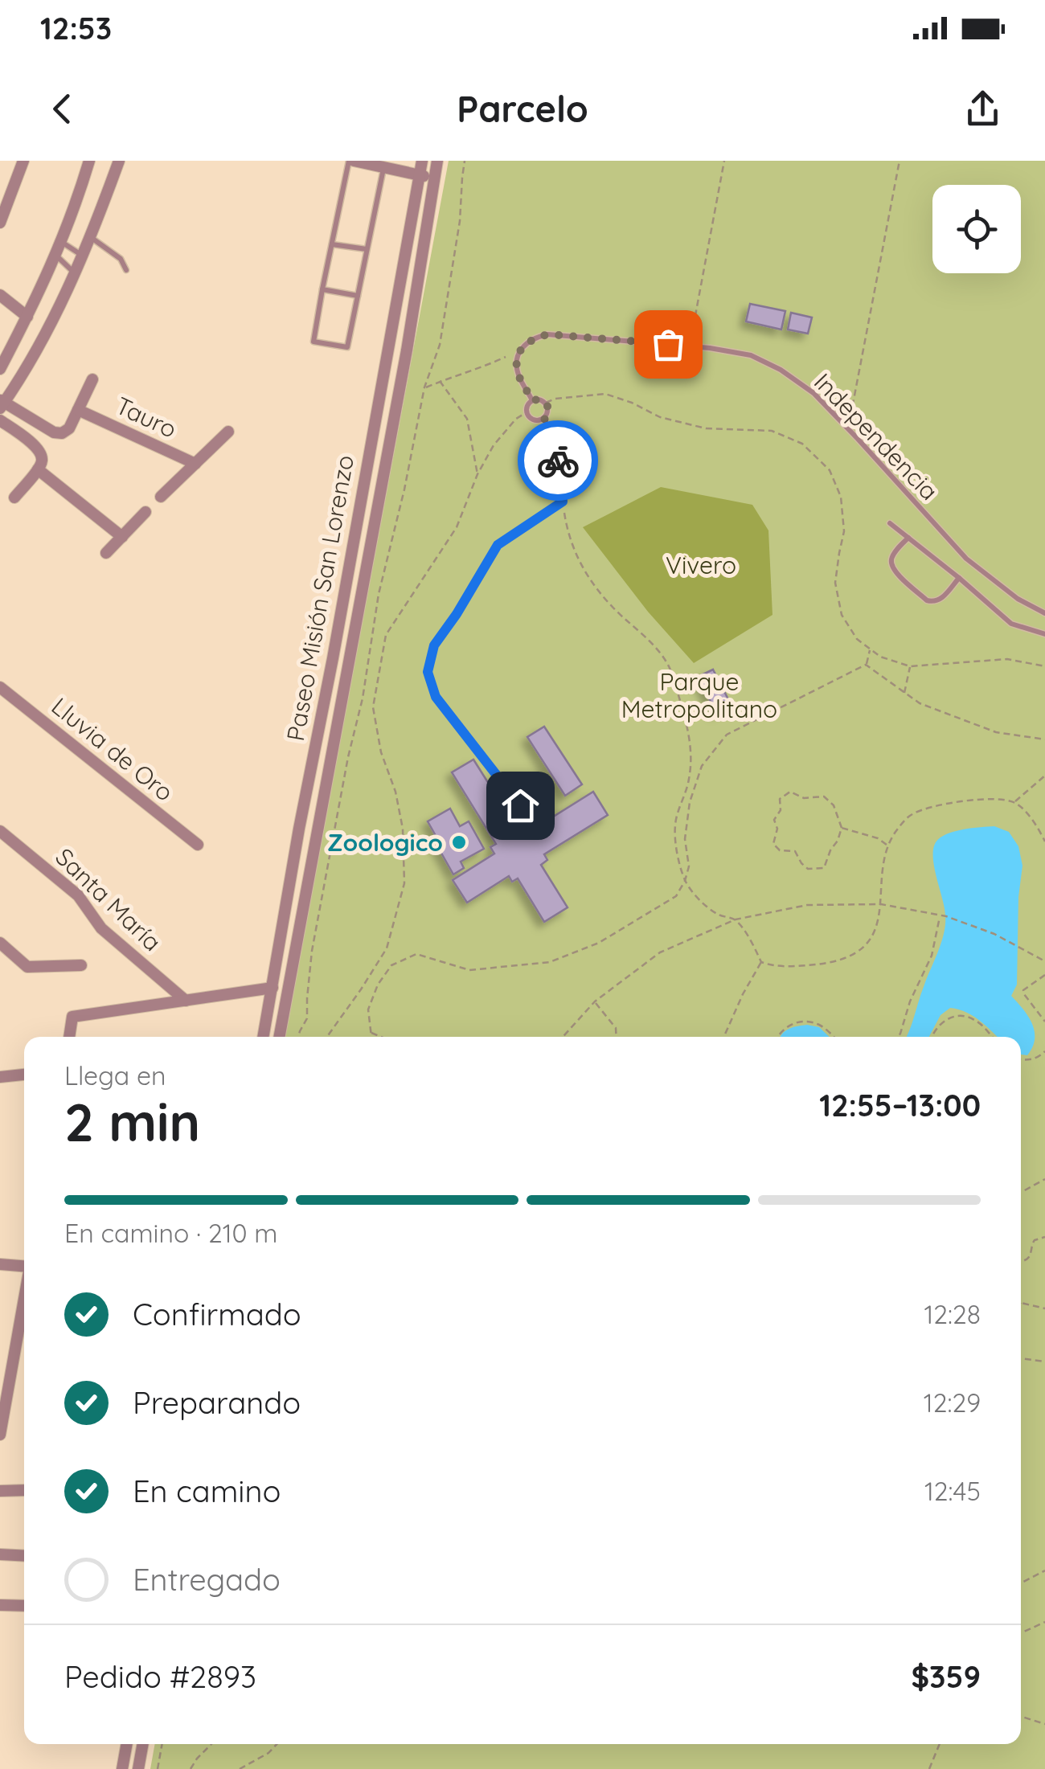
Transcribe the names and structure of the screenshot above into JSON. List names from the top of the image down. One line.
{"streets":{"street":["Tauro","Paseo Misión San Lorenzo","Lluvia de Oro","Santa María"],"lane":["Independencia"]},"parks":["Vivero","Parque Metropolitano"],"places":["Zoologico"],"page":{"status":"12:53","header":"Parcelo","heading":["2 min","Llega en","12:55–13:00"],"panel":["Pedido #2893","$359"],"bar":"En camino · 210 m","list":[["Confirmado","12:28"],["Preparando","12:29"],["En camino","12:45"],"Entregado"]}}
